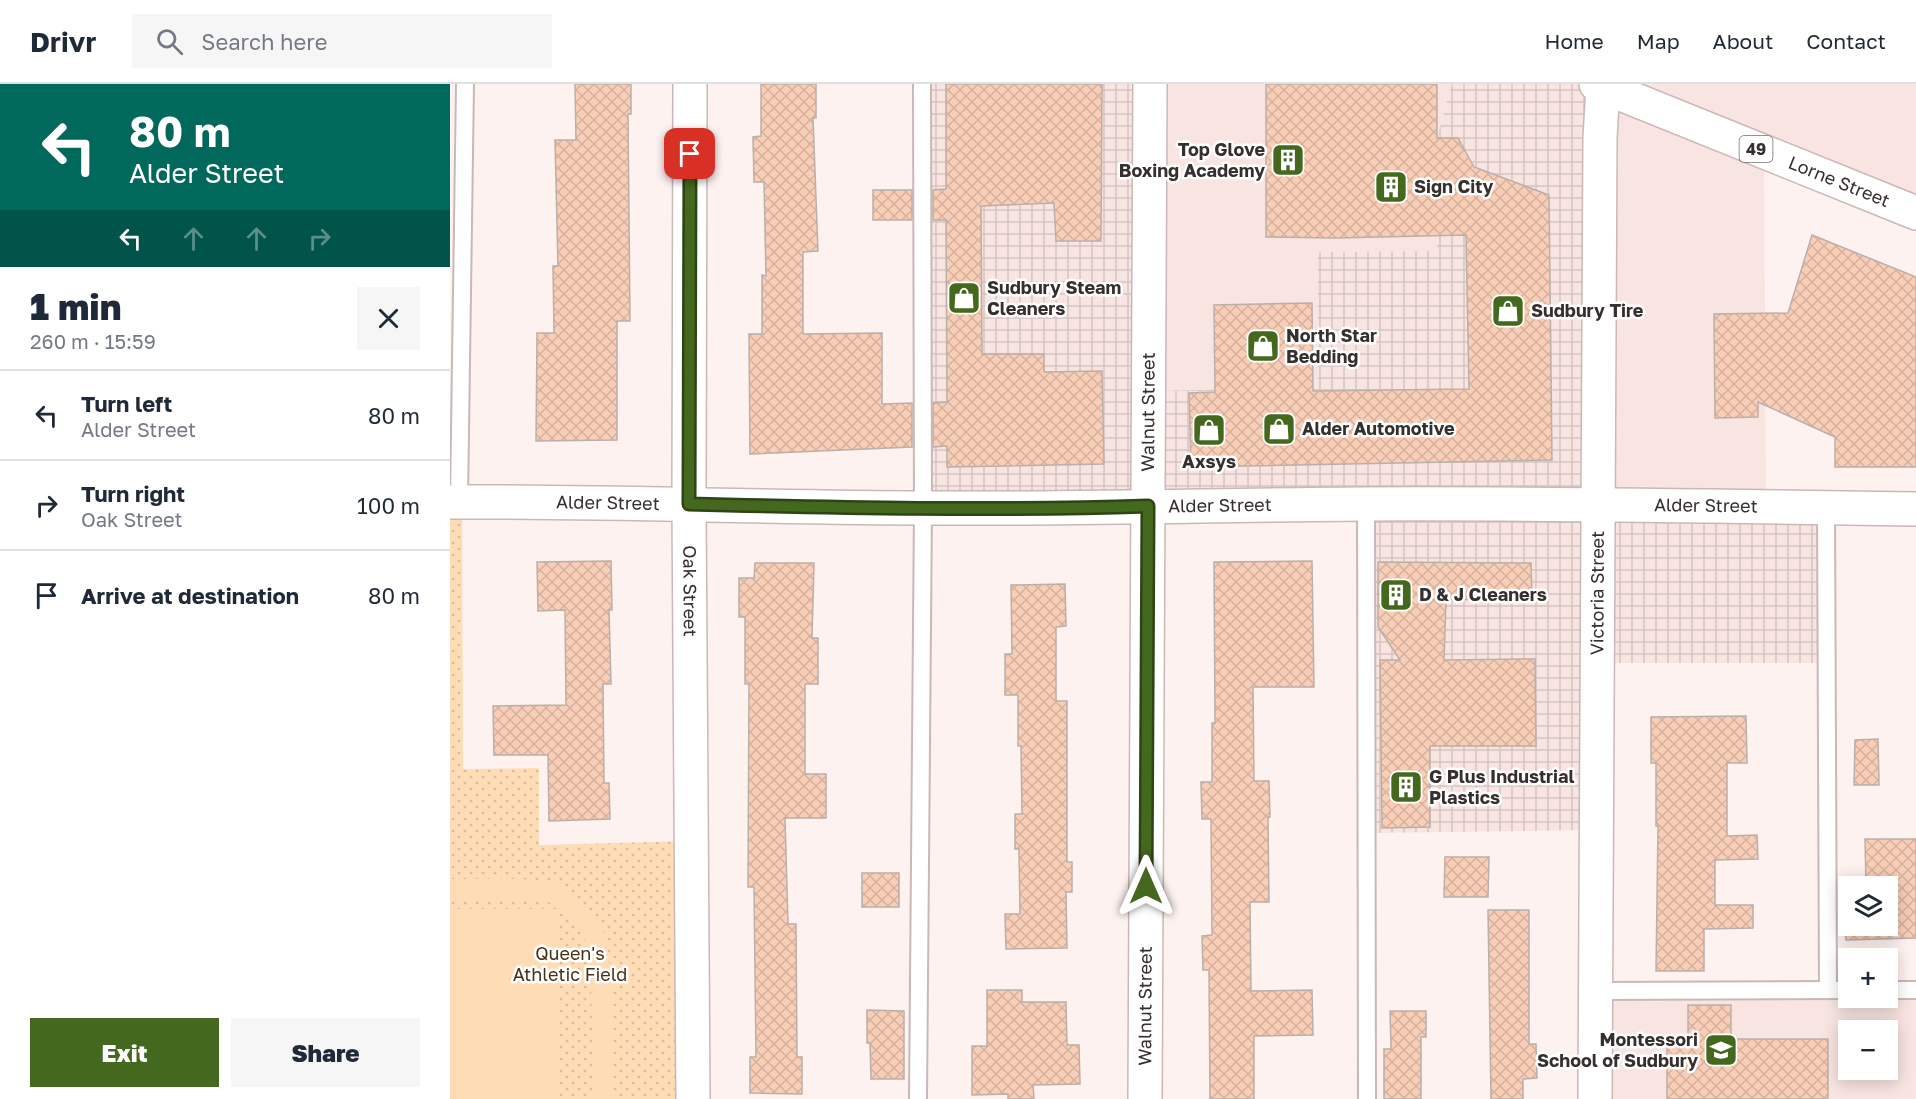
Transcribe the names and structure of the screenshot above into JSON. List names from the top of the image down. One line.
{"streets":{"street":["49","Lorne Street","Walnut Street","Alder Street","Oak Street","Victoria Street"]},"crossings":[["Lorne Street","Victoria Street"],["Walnut Street","Alder Street"],["Alder Street","Oak Street"],["Alder Street","Victoria Street"]],"parks":["Queen's Athletic Field"],"places":{"building":["Top Glove Boxing Academy","Sign City","D & J Cleaners","G Plus Industrial Plastics"],"shop":["Sudbury Steam Cleaners","Sudbury Tire","North Star Bedding","Alder Automotive","Axsys"],"school or university":["Montessori School of Sudbury"]},"page":{"header":"Drivr","search":"Search here","nav":["Home","Map","About","Contact"],"turn":["80 m","Alder Street"],"heading":["1 min","260 m · 15:59"],"list":[{"name":"Turn left","note":"Alder Street","value":"80 m"},{"name":"Turn right","note":"Oak Street","value":"100 m"},{"name":"Arrive at destination","value":"80 m"}],"map_buttons":["+","−"],"buttons":["Exit","Share"]}}
